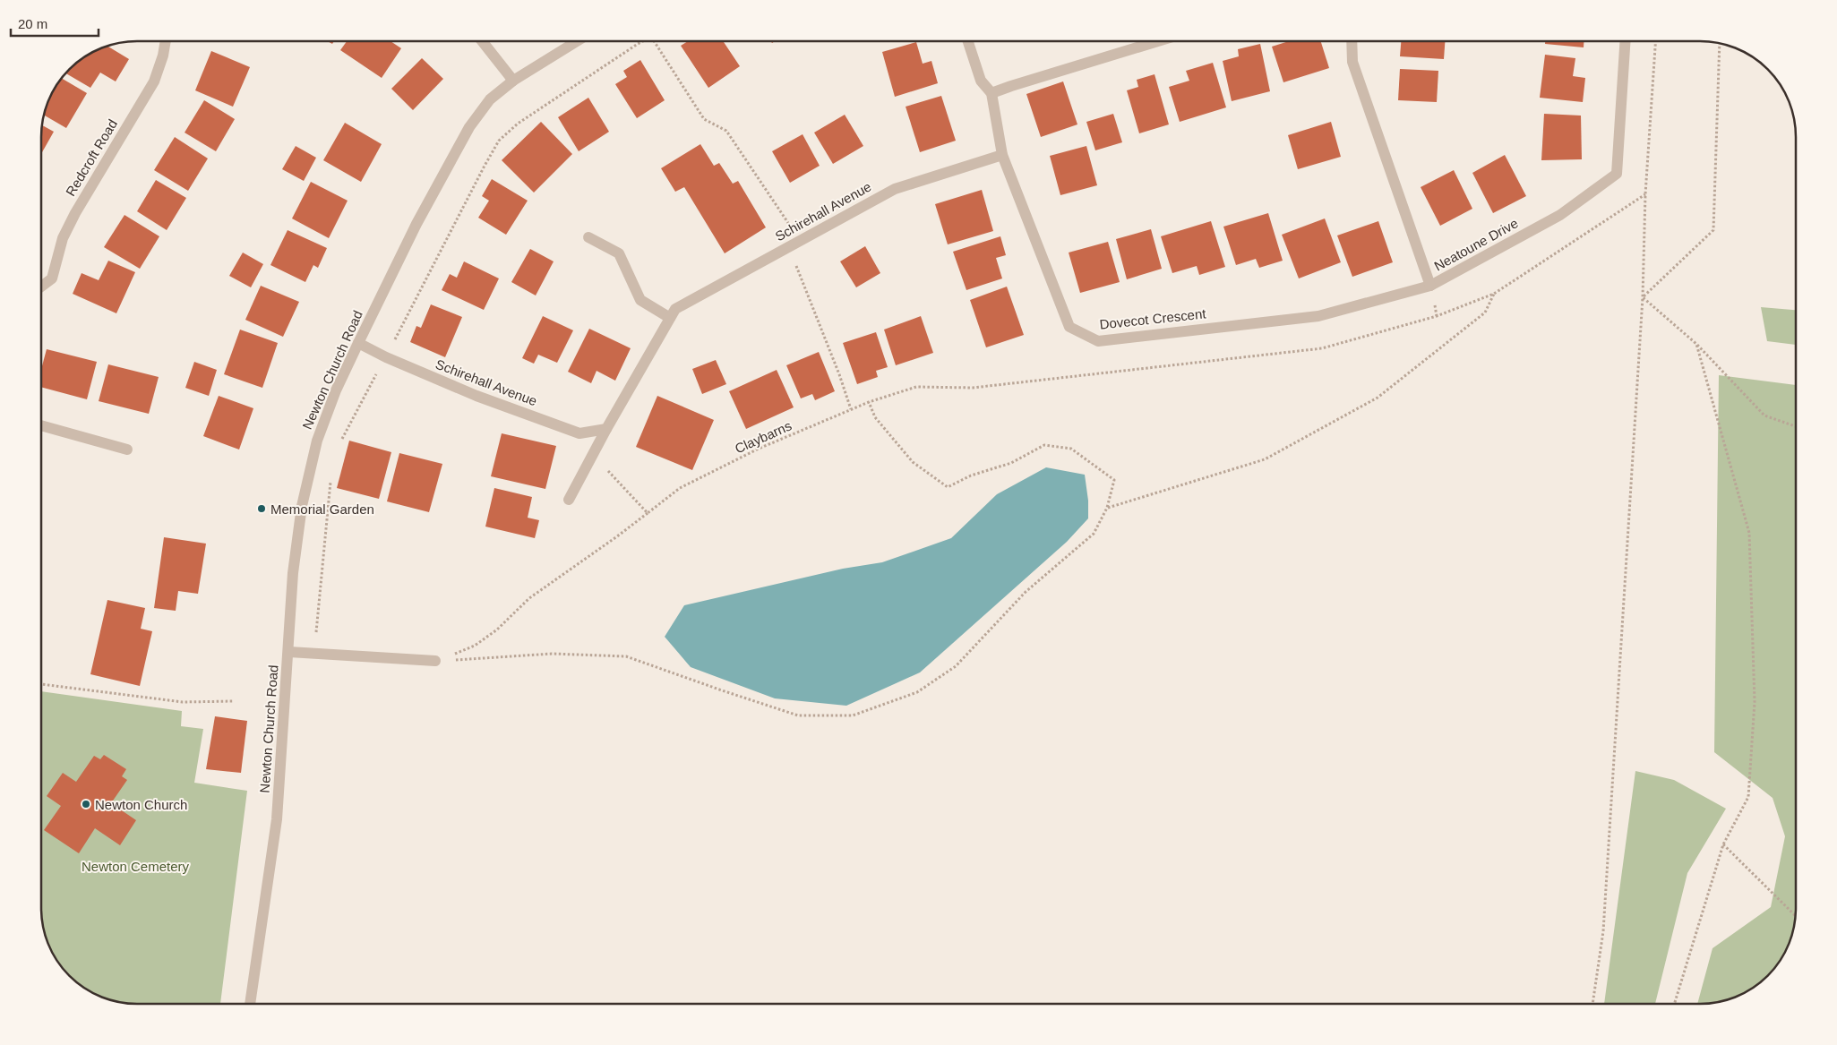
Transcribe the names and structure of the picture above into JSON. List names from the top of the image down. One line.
{"streets":{"street":["Redcroft Road","Schirehall Avenue","Neatoune Drive","Dovecot Crescent","Newton Church Road"],"path":["Claybarns"]},"crossings":[["Schirehall Avenue","Dovecot Crescent"],["Schirehall Avenue","Newton Church Road"],["Neatoune Drive","Dovecot Crescent"]],"parks":["Newton Cemetery"],"places":["Memorial Garden","Newton Church"],"scale_bar":"20 m"}
